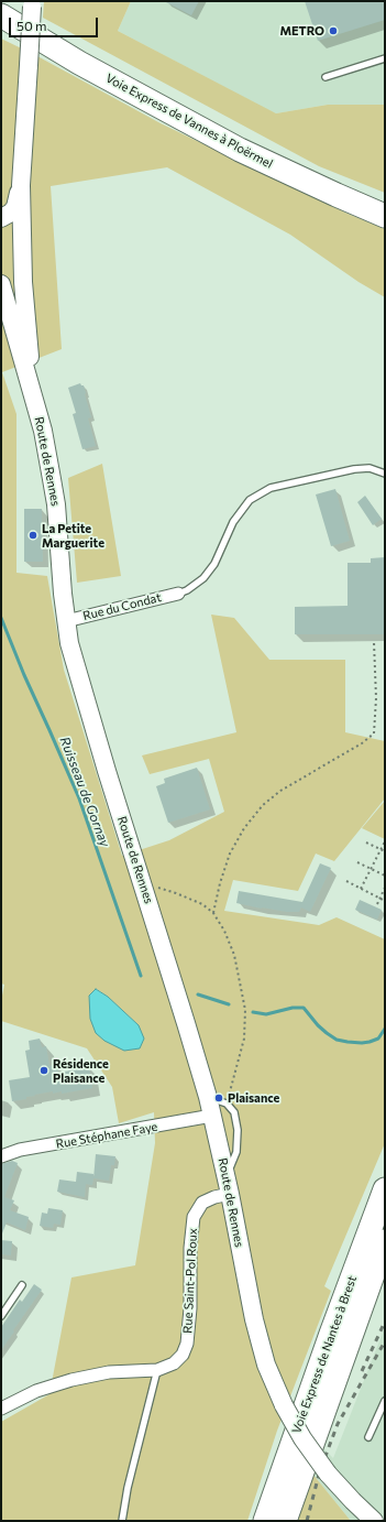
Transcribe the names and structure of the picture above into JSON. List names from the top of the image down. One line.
{"streets":{"highway":["Voie Express de Vannes à Ploërmel","Voie Express de Nantes à Brest"],"main road":["Route de Rennes"],"street":["Rue du Condat","Rue Stéphane Faye","Rue Saint-Pol Roux"]},"crossings":[["Route de Rennes","Rue du Condat"],["Route de Rennes","Rue Stéphane Faye"],["Route de Rennes","Rue Saint-Pol Roux"]],"water":["Ruisseau de Gornay"],"places":["METRO","La Petite Marguerite","Résidence Plaisance","Plaisance"],"scale_bar":"50 m"}
